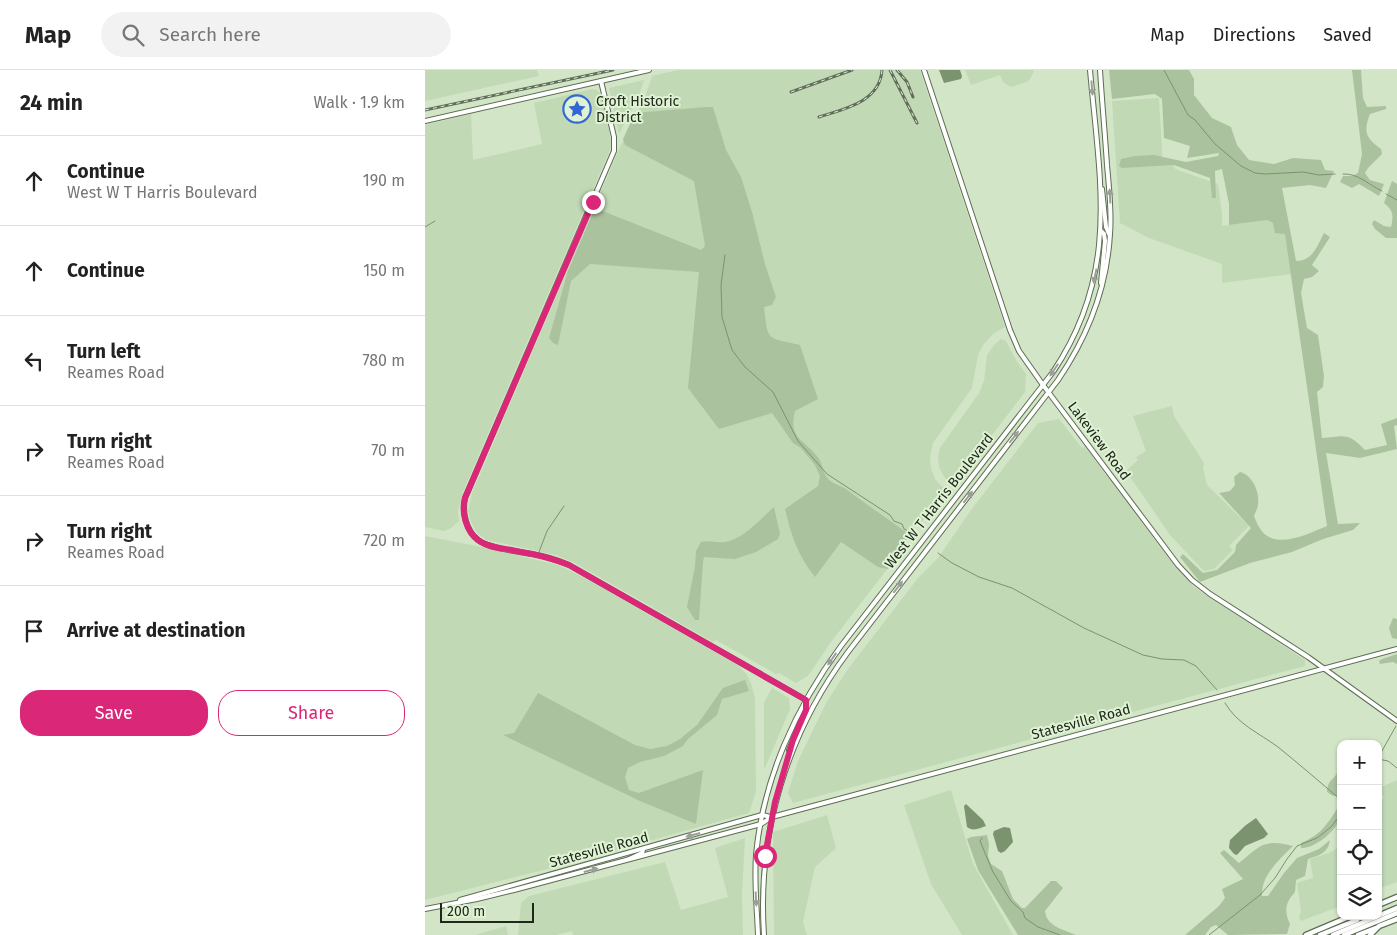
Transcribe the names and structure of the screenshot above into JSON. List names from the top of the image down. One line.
{"streets":{"main road":["Lakeview Road","West W T Harris Boulevard","Statesville Road"]},"crossings":[["Lakeview Road","West W T Harris Boulevard"],["Lakeview Road","Statesville Road"],["West W T Harris Boulevard","Statesville Road"]],"places":{"place":["Croft Historic District"]},"scale_bar":"200 m","page":{"header":"Map","search":"Search here","nav":["Map","Directions","Saved"],"heading":["24 min","Walk · 1.9 km"],"list":[["Continue","West W T Harris Boulevard","190 m"],["Continue","150 m"],["Turn left","Reames Road","780 m"],["Turn right","Reames Road","70 m"],["Turn right","Reames Road","720 m"],"Arrive at destination"],"buttons":["Save","Share"],"map_buttons":["+","−"],"scale":"200 m"}}
